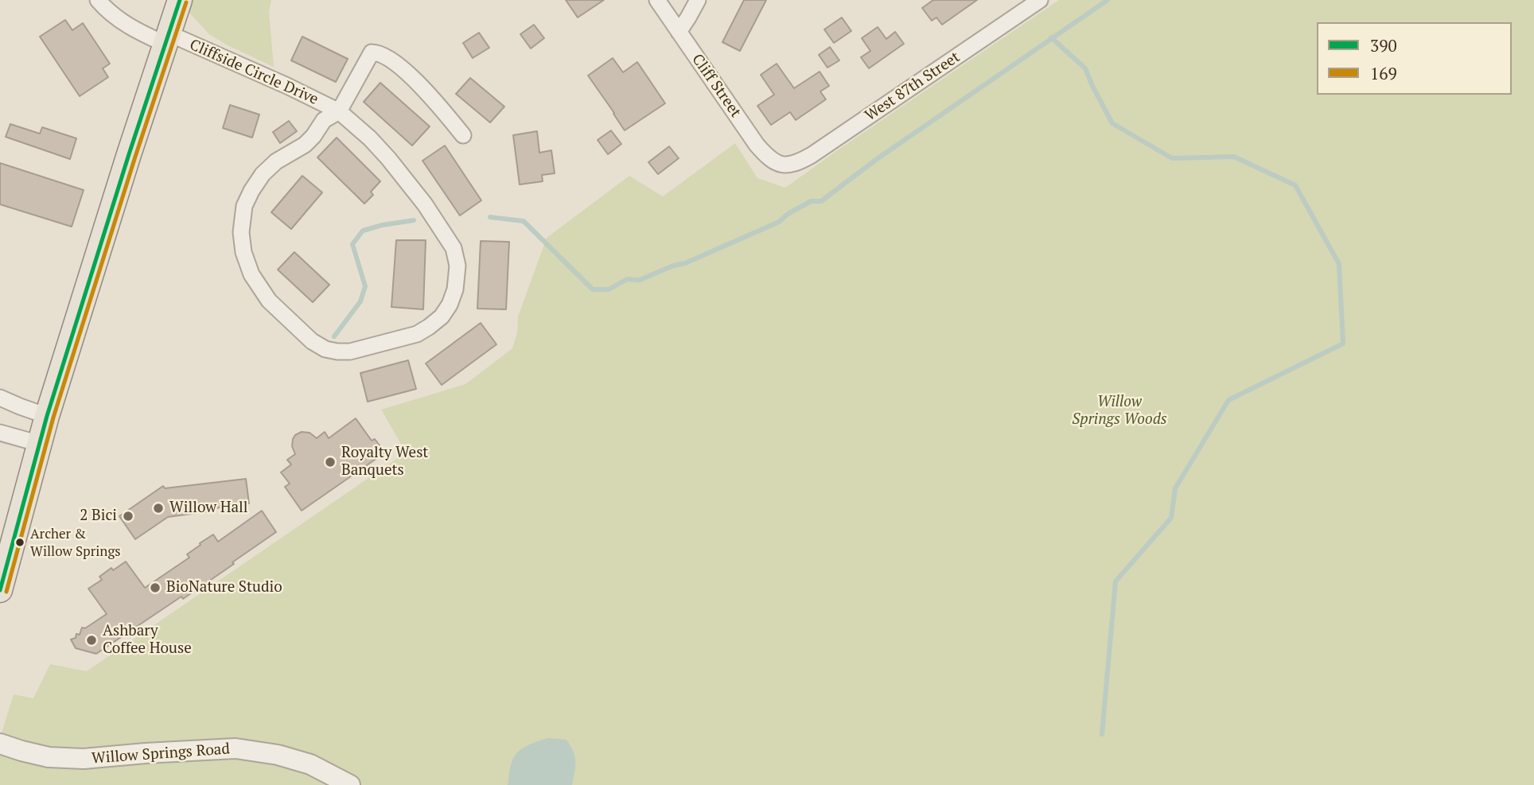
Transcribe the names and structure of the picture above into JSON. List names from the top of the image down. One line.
{"streets":{"street":["Cliffside Circle Drive","Cliff Street","West 87th Street","Willow Springs Road"]},"crossings":[["Cliff Street","West 87th Street"]],"parks":["Willow Springs Woods"],"places":["Royalty West Banquets","Willow Hall","2 Bici","Archer & Willow Springs","BioNature Studio","Ashbary Coffee House"],"lines":["transit line 390","transit line 169"],"legend":["390","169"]}
